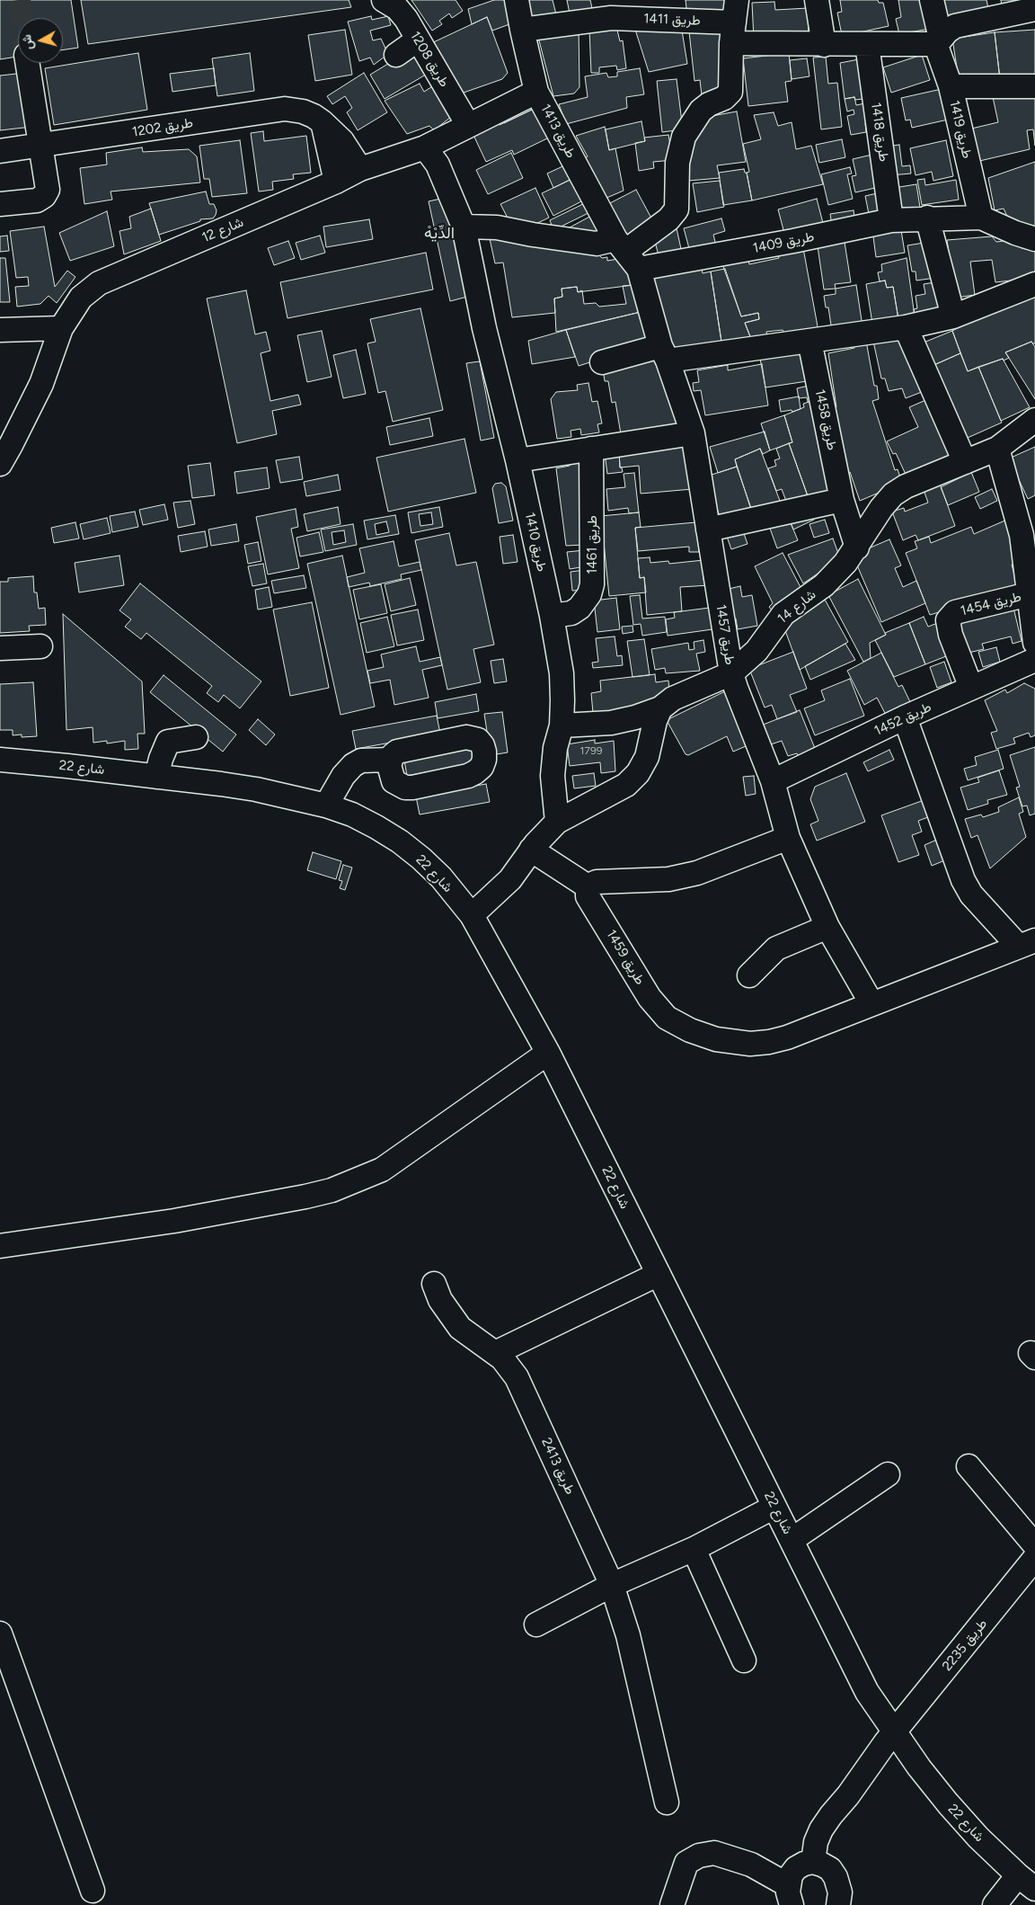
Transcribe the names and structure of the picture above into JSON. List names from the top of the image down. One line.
{"streets":{"street":["طريق 1411","طريق 1208","طريق 1202","طريق 1419","طريق 1413","طريق 1418","شارع 12","طريق 1409","طريق 1458","طريق 1410","طريق 1461","طريق 1454","شارع 14","طريق 1457","طريق 1452","شارع 22","طريق 1459","طريق 2413","طريق 2235"]},"crossings":[["طريق 1411","طريق 1413"],["طريق 1208","شارع 12"],["طريق 1202","شارع 12"],["طريق 1419","طريق 1409"],["طريق 1413","شارع 12"],["طريق 1413","طريق 1409"],["طريق 1413","طريق 1457"],["طريق 1418","طريق 1409"],["شارع 12","طريق 1410"],["طريق 1409","طريق 1410"],["طريق 1409","طريق 1457"],["طريق 1458","شارع 14"],["طريق 1410","طريق 1461"],["طريق 1454","شارع 14"],["طريق 1454","طريق 1452"],["شارع 14","طريق 1457"],["طريق 1457","طريق 1452"],["طريق 1457","طريق 1459"],["شارع 22","طريق 2235"]],"districts":["الدِّيْهْ"],"house_numbers":["1799"],"north":"left"}
